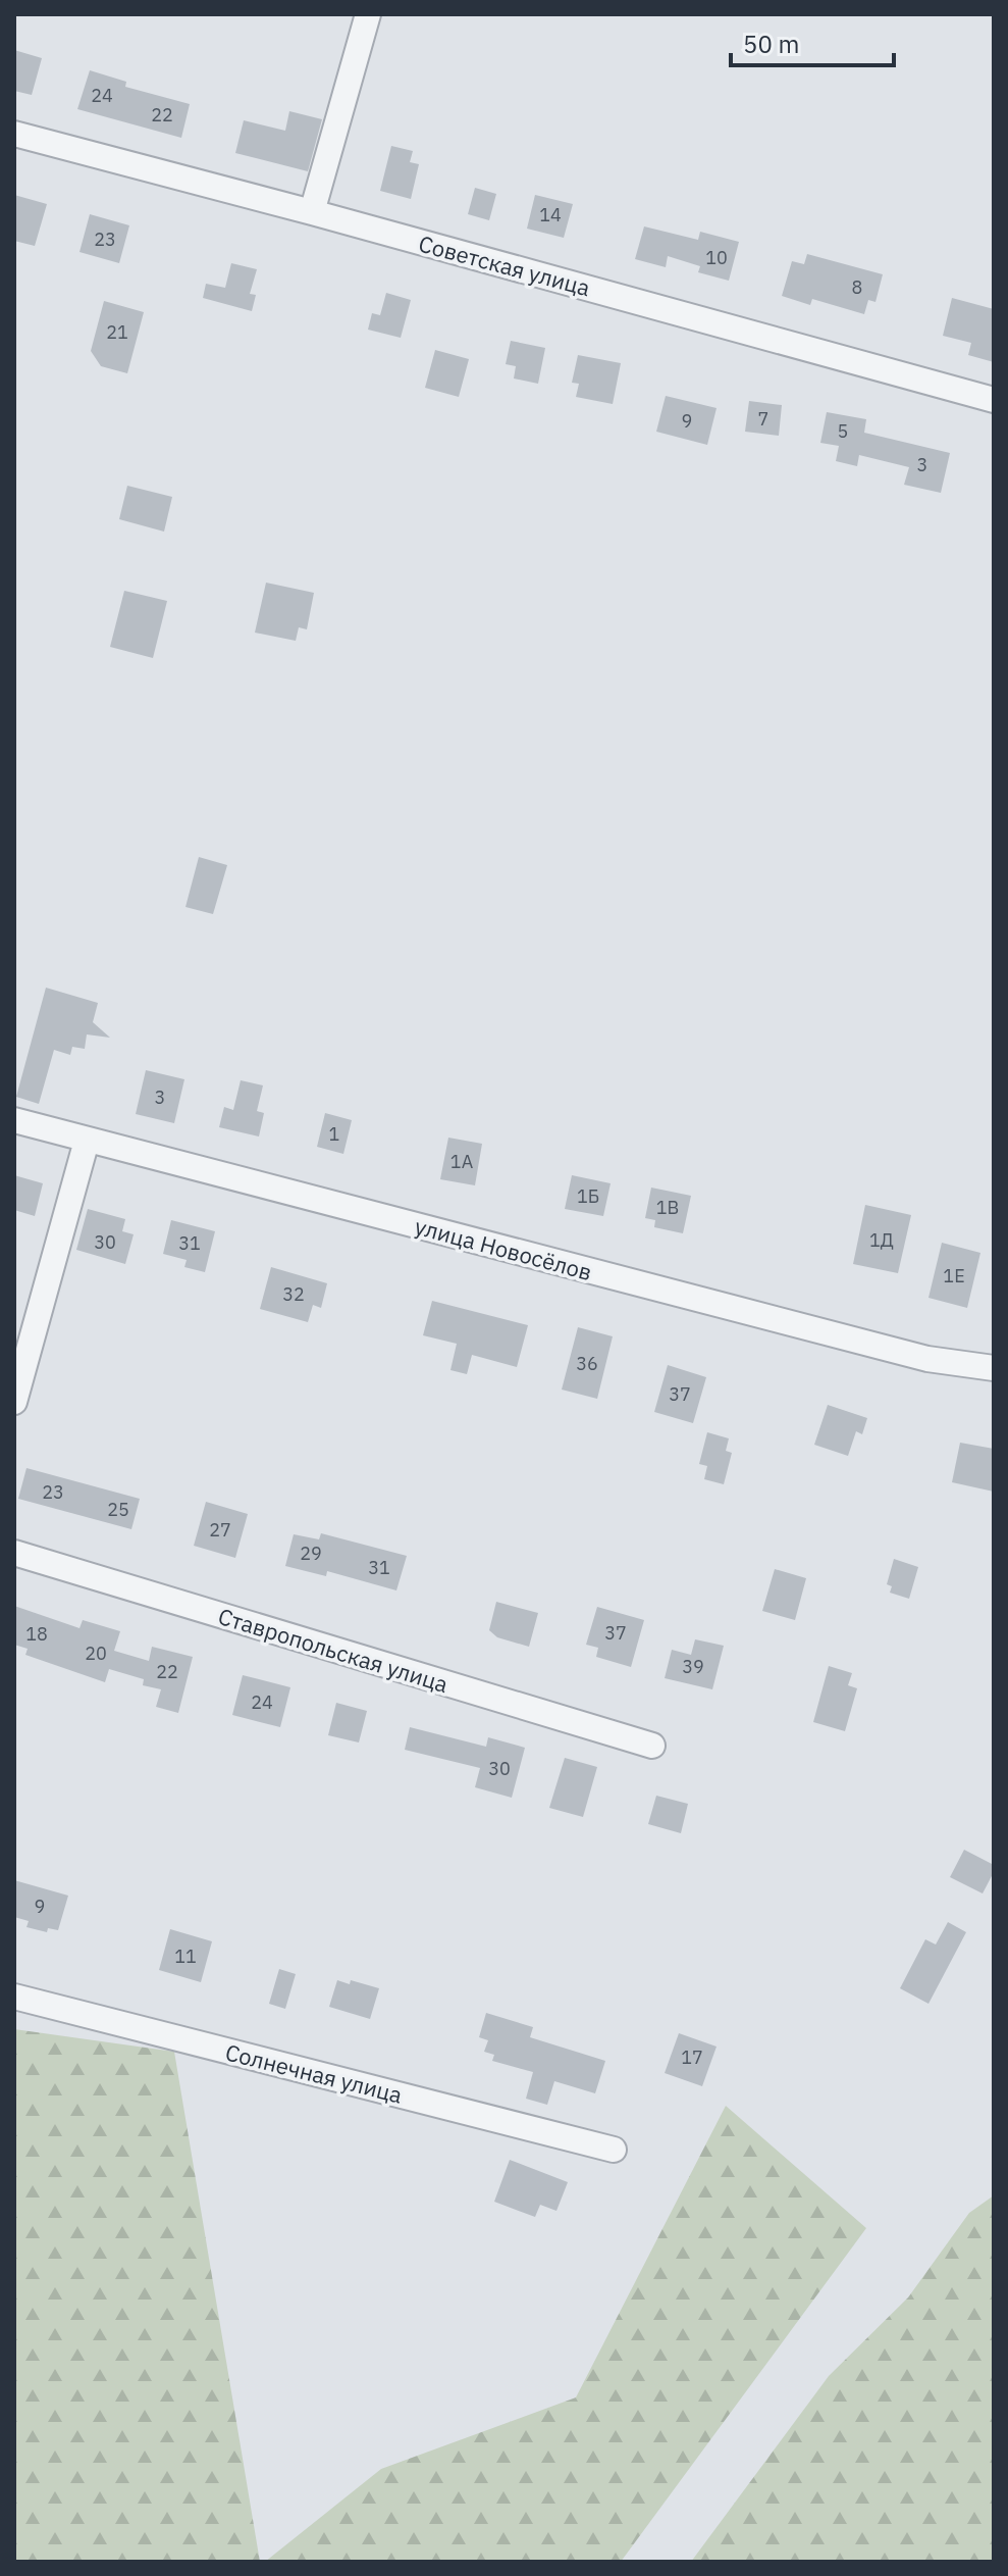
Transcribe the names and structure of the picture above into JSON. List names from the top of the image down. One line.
{"streets":{"street":["Советская улица","улица Новосёлов","Ставропольская улица","Солнечная улица"]},"house_numbers":["24","22","14","23","10","8","21","7","9","5","3","3","1","1А","1Б","1В","1Д","30","31","1Е","32","36","37","23","25","27","29","31","37","18","20","39","22","24","30","9","11","17"],"scale_bar":"50 m"}
